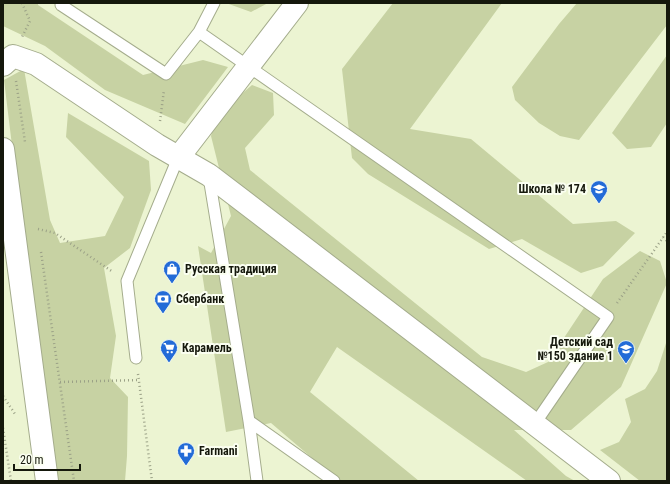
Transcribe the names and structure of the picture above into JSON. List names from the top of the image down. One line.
{"places":{"school or university":["Школа № 174","Детский сад №150 здание 1"],"shop":["Русская традиция"],"bank":["Сбербанк"],"supermarket":["Карамель"],"pharmacy":["Farmani"]},"scale_bar":"20 m"}
